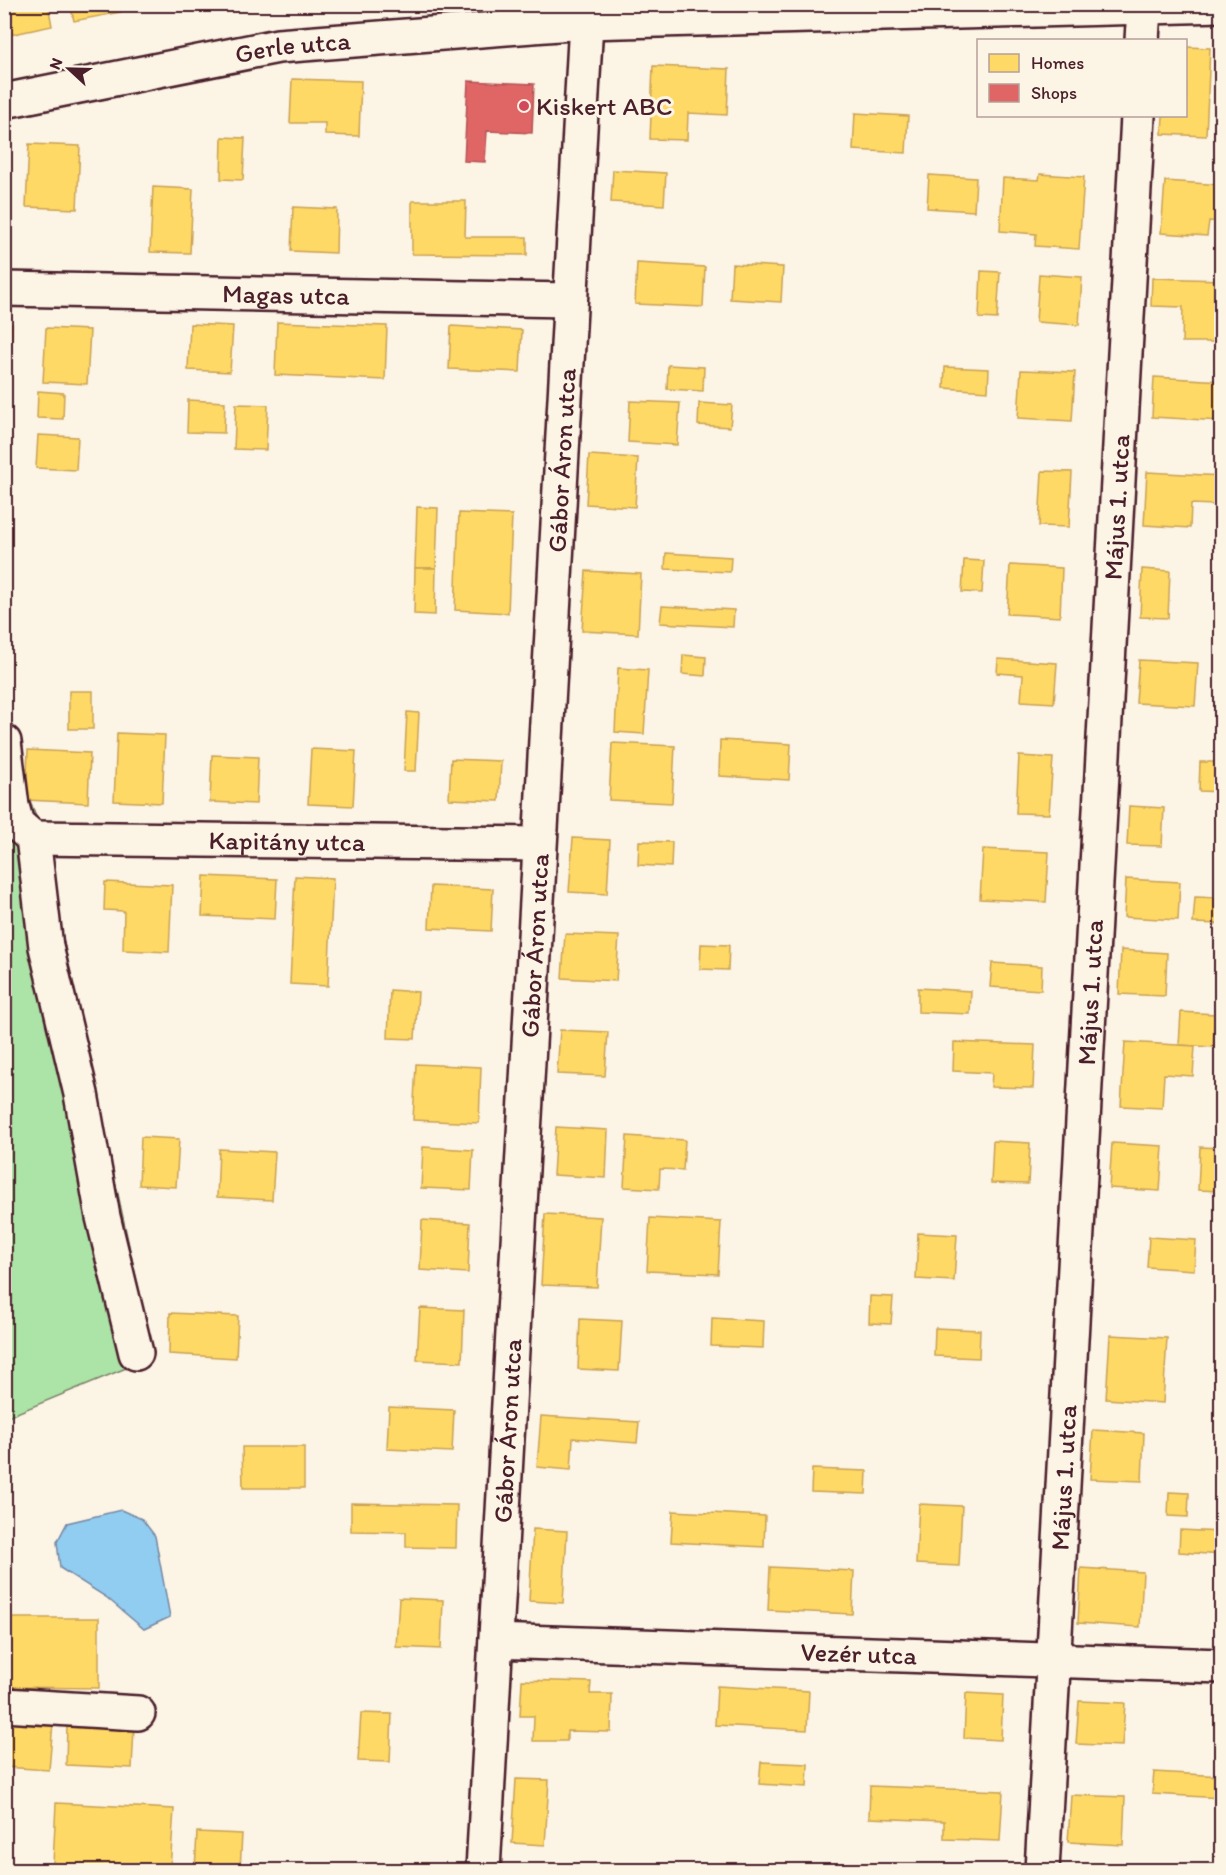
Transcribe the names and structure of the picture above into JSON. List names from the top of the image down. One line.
{"streets":{"street":["Gerle utca","Magas utca","Gábor Áron utca","Május 1. utca","Kapitány utca","Vezér utca"]},"crossings":[["Gerle utca","Gábor Áron utca"],["Magas utca","Gábor Áron utca"],["Gábor Áron utca","Kapitány utca"],["Gábor Áron utca","Vezér utca"],["Május 1. utca","Vezér utca"]],"places":["Kiskert ABC"],"legend":["Homes","Shops"],"north":"left"}
